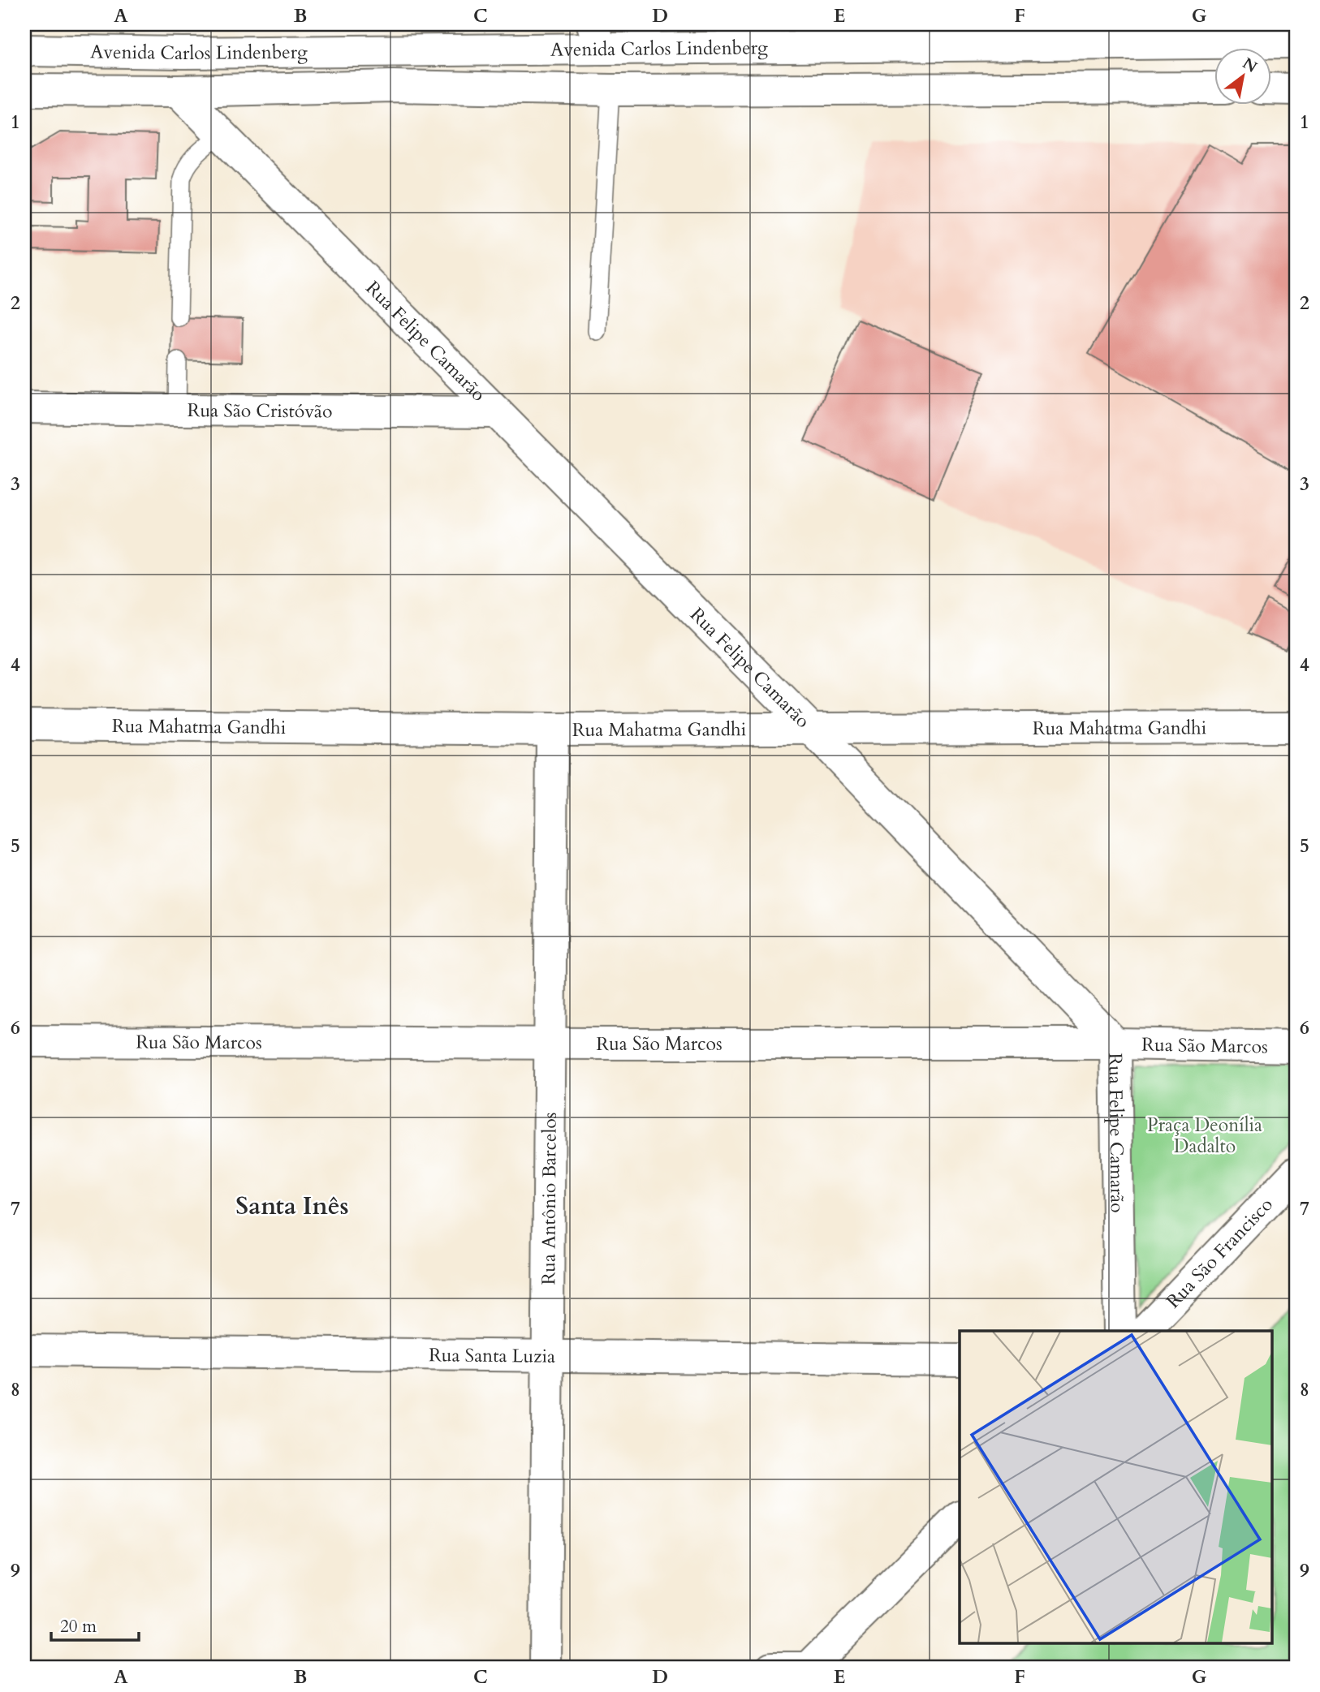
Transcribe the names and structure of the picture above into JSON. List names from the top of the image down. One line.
{"streets":{"street":["Avenida Carlos Lindenberg","Rua Felipe Camarão","Rua São Cristóvão","Rua Mahatma Gandhi","Rua São Marcos","Rua Antônio Barcelos","Rua São Francisco","Rua Santa Luzia"]},"crossings":[["Avenida Carlos Lindenberg","Rua Felipe Camarão"],["Rua Felipe Camarão","Rua São Cristóvão"],["Rua Felipe Camarão","Rua Mahatma Gandhi"],["Rua Felipe Camarão","Rua São Marcos"],["Rua Mahatma Gandhi","Rua Antônio Barcelos"],["Rua São Marcos","Rua Antônio Barcelos"],["Rua Antônio Barcelos","Rua Santa Luzia"]],"districts":["Santa Inês"],"parks":["Praça Deonília Dadalto"],"scale_bar":"20 m","north":"top right","grid":{"columns":["A","B","C","D","E","F","G"],"rows":["1","2","3","4","5","6","7","8","9"]}}
